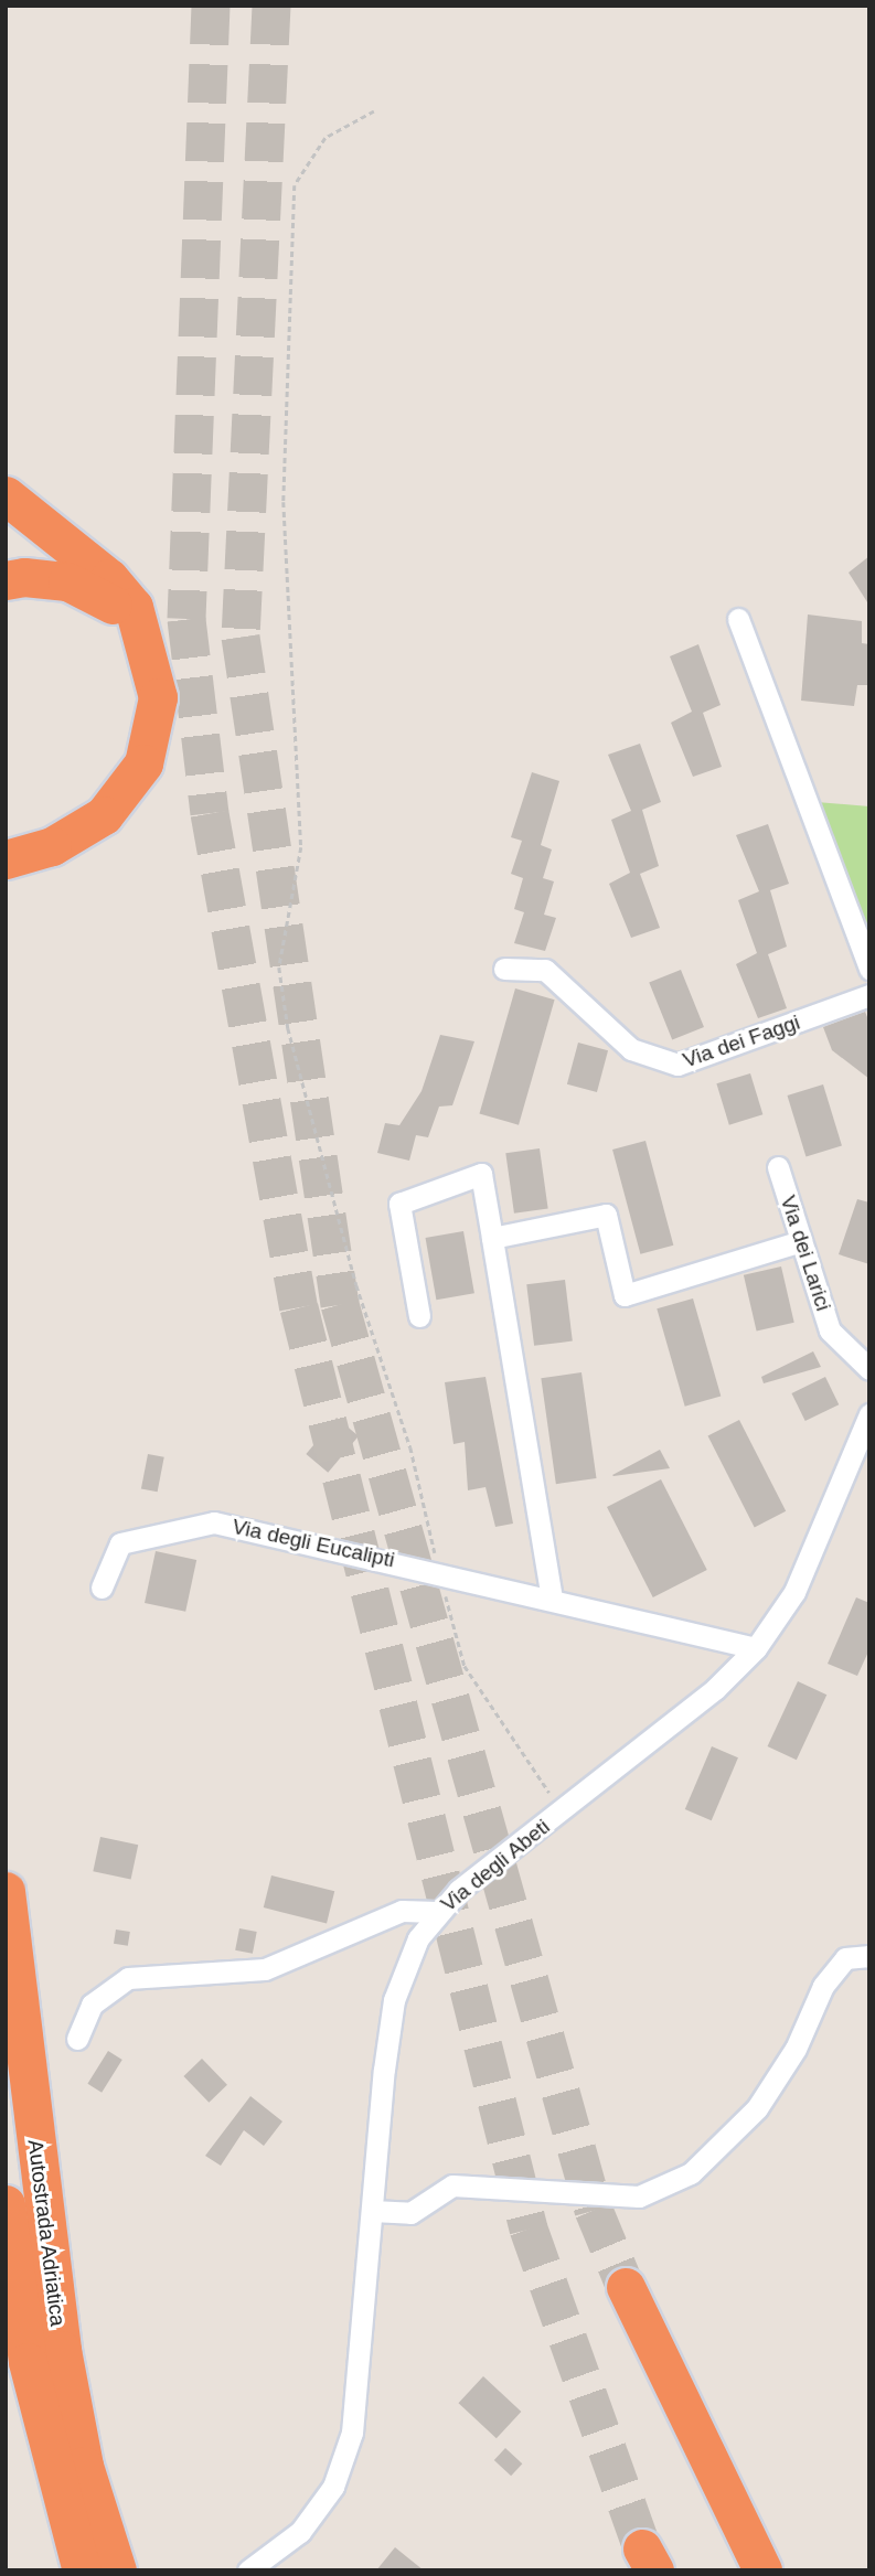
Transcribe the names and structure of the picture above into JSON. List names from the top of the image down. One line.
{"streets":{"highway":["Autostrada Adriatica"],"street":["Via dei Faggi","Via dei Larici","Via degli Eucalipti","Via degli Abeti"]},"crossings":[["Via degli Eucalipti","Via degli Abeti"]]}
